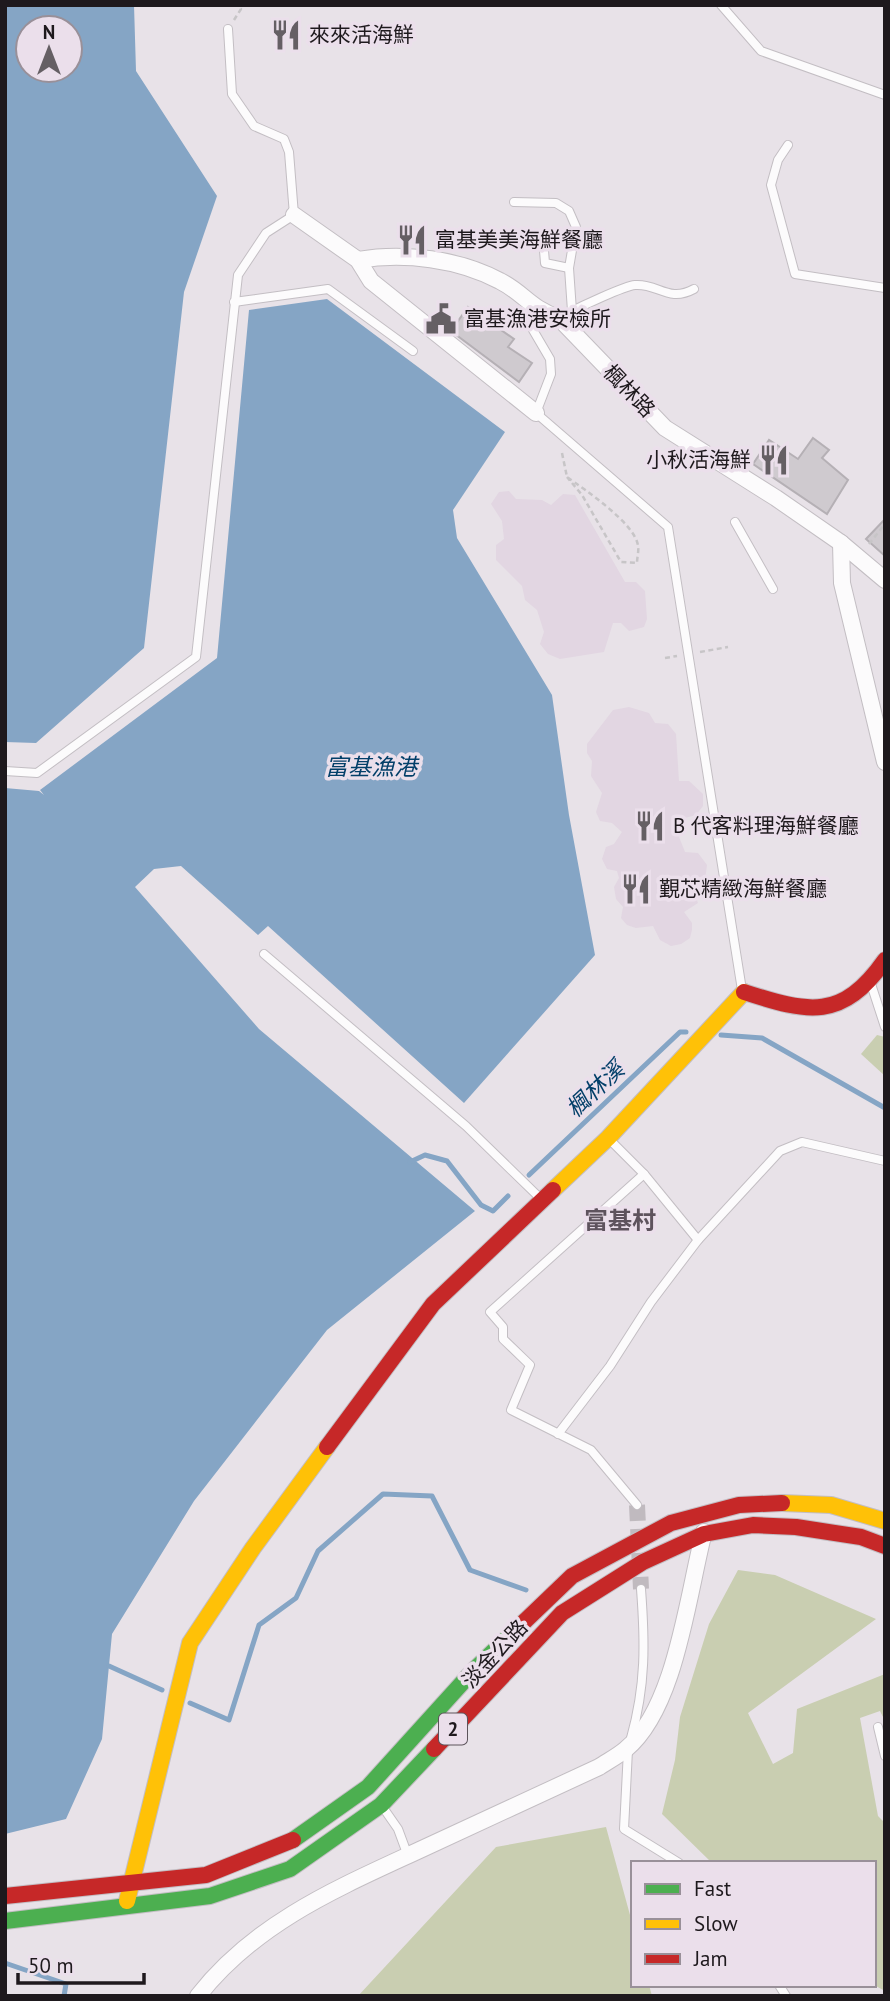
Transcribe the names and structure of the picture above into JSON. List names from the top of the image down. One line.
{"streets":{"main road":["淡金公路","2"],"street":["楓林路"]},"districts":["富基村"],"water":["富基漁港","楓林溪"],"places":{"restaurant":["來來活海鮮","富基美美海鮮餐廳","小秋活海鮮","B 代客料理海鮮餐廳","覲芯精緻海鮮餐廳"],"public building":["富基漁港安檢所"]},"legend":["Fast","Slow","Jam"],"scale_bar":"50 m","north":"top"}
